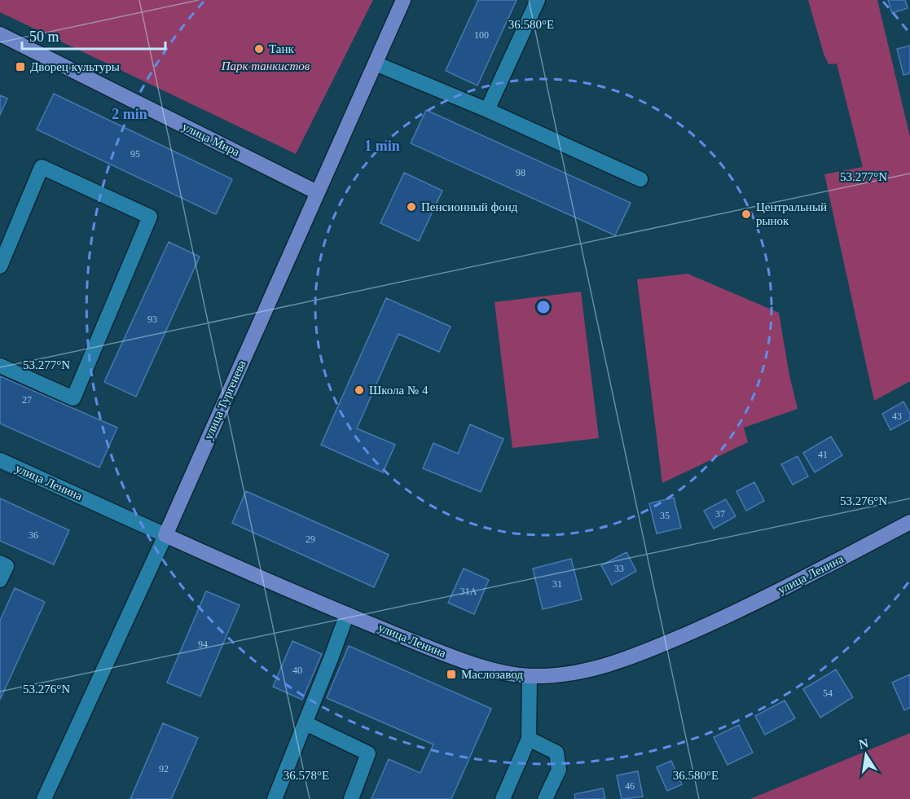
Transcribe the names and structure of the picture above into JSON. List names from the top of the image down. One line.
{"streets":{"main road":["улица Мира","улица Тургенева","улица Ленина"]},"crossings":[["улица Мира","улица Тургенева"],["улица Тургенева","улица Ленина"]],"parks":["Парк танкистов"],"places":{"other":["Танк","Пенсионный фонд","Центральный рынок","Школа № 4"],"transit":["Дворец культуры","Маслозавод"]},"house_numbers":["100","95","98","93","27","43","41","37","35","36","29","33","31","31А","94","40","54","92","46"],"scale_bar":"50 m","north":"top","coordinates":["36.580°E","53.277°N","53.276°N","36.578°E"],"rings":["2 min","1 min"]}
